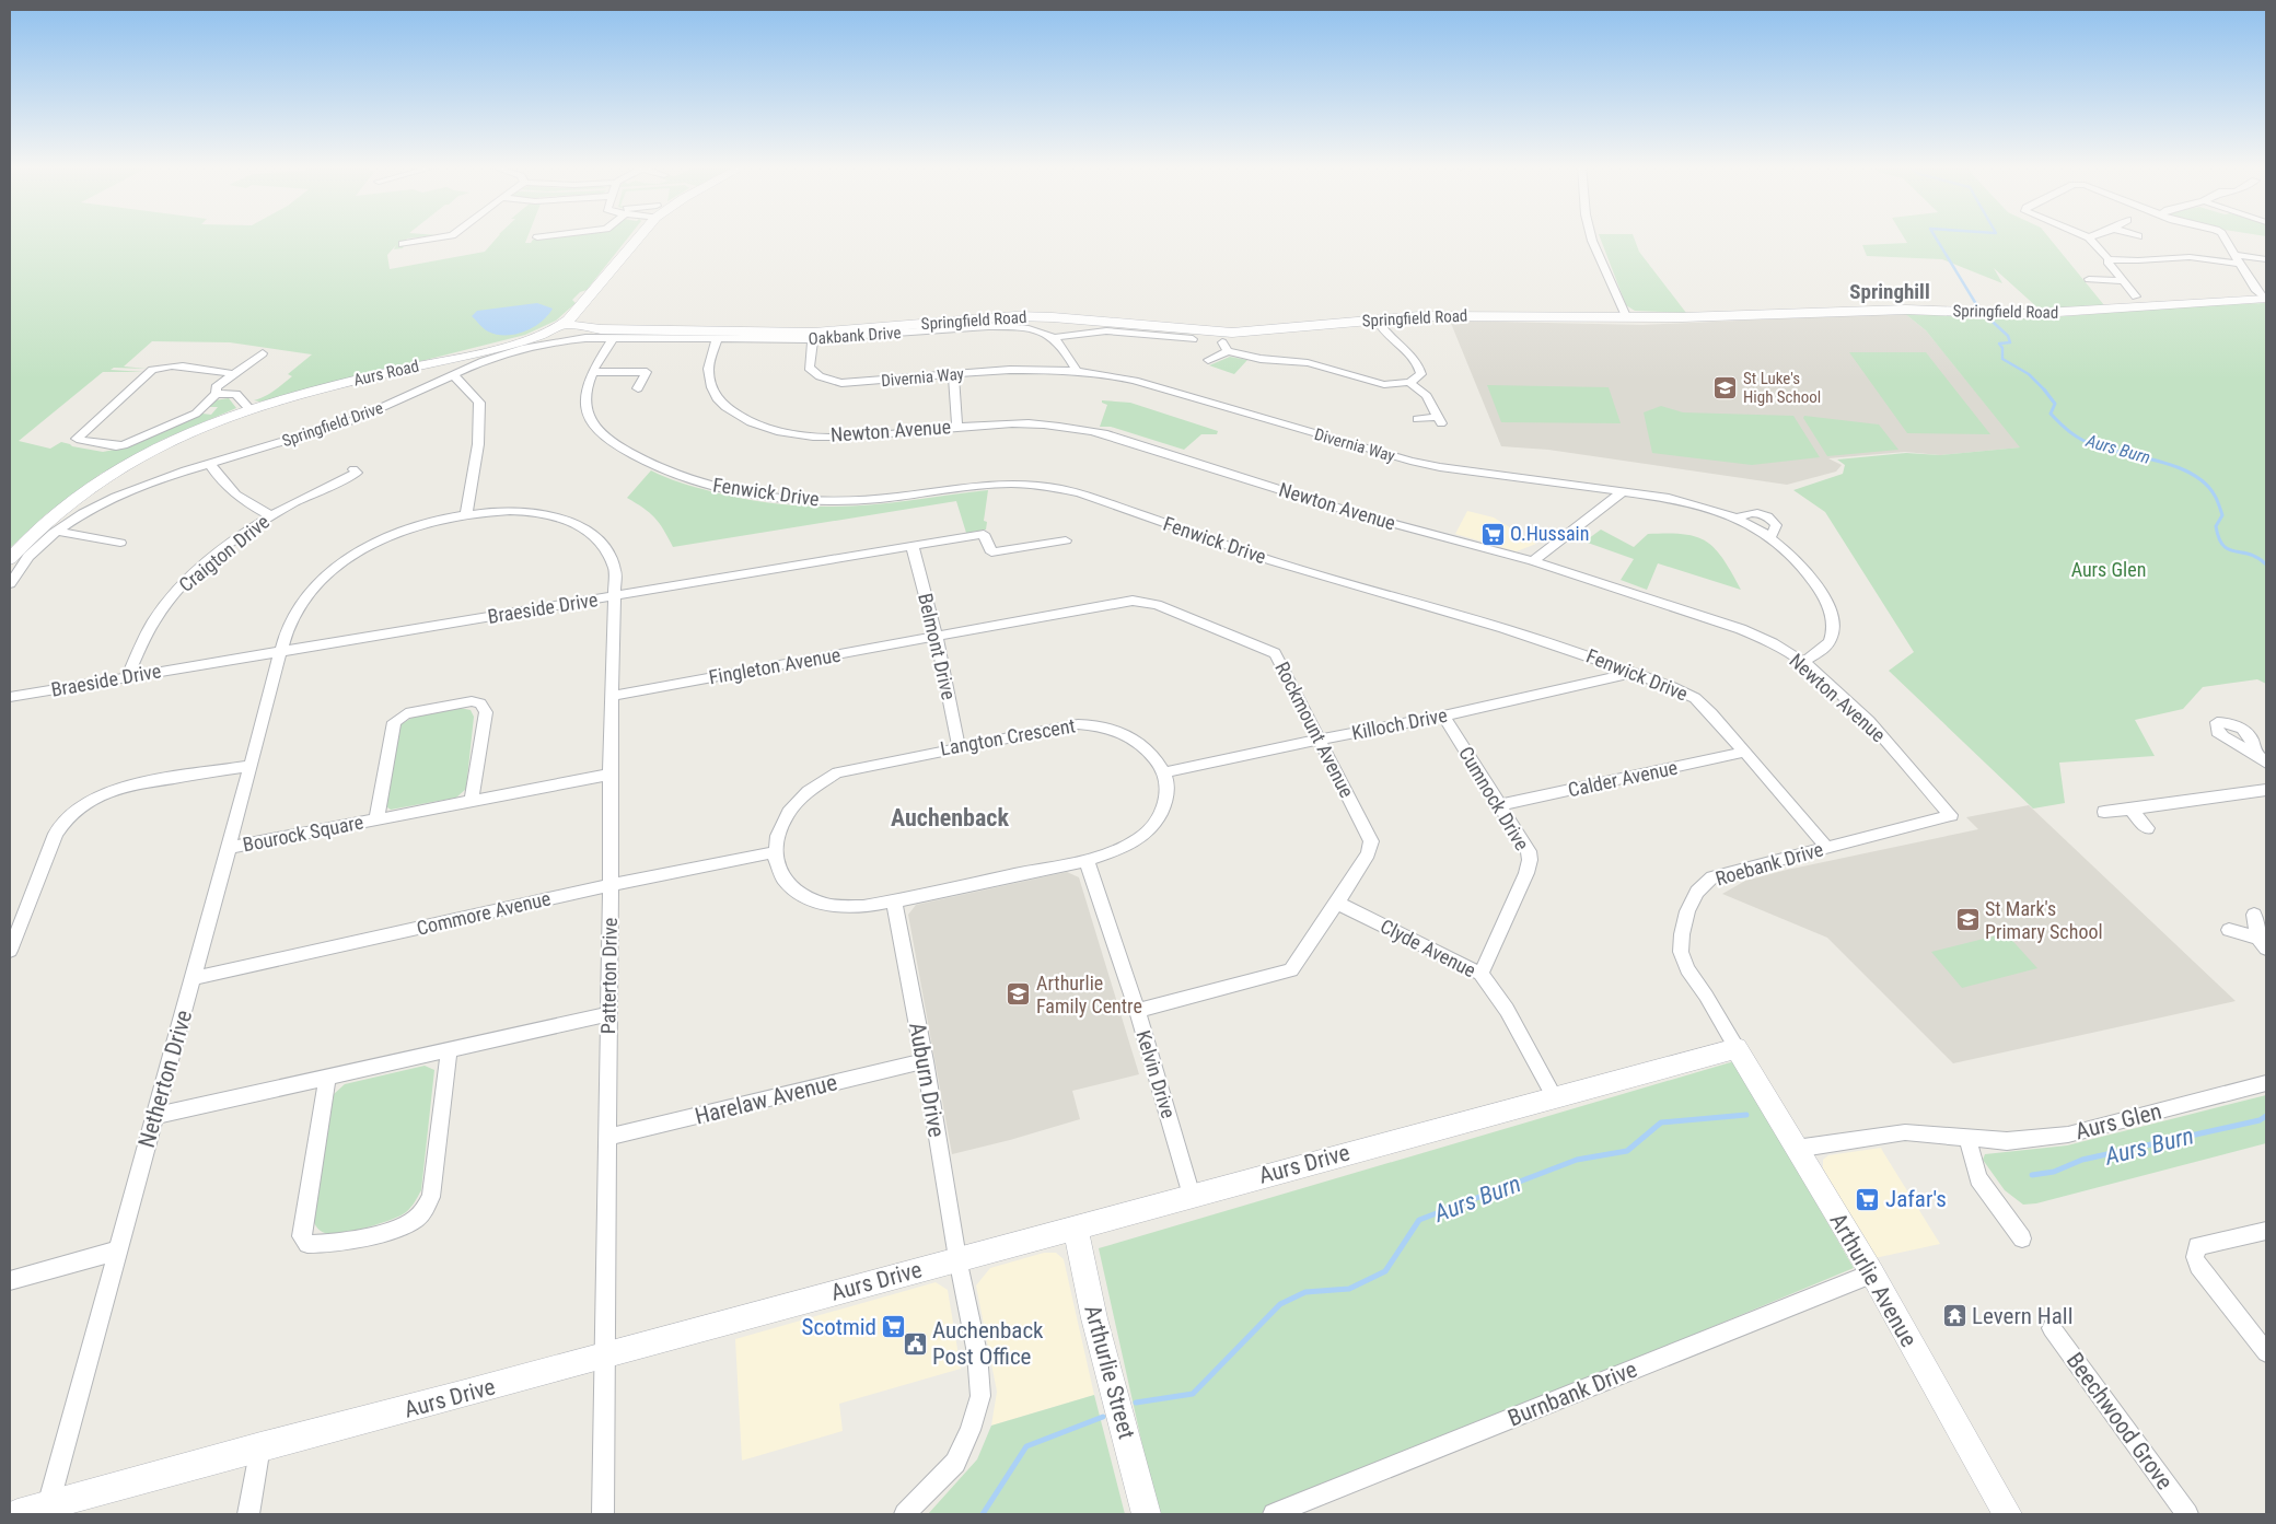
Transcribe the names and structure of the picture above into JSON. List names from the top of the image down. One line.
{"streets":{"street":["Springfield Road","Oakbank Drive","Aurs Road","Divernia Way","Springfield Drive","Newton Avenue","Fenwick Drive","Craigton Drive","Braeside Drive","Belmont Drive","Fingleton Avenue","Killoch Drive","Rockmount Avenue","Langton Crescent","Calder Avenue","Cumnock Drive","Bourock Square","Roebank Drive","Commore Avenue","Clyde Avenue","Patterton Drive","Kelvin Drive","Netherton Drive","Auburn Drive","Harelaw Avenue","Aurs Glen","Aurs Drive","Arthurlie Avenue","Arthurlie Street","Burnbank Drive","Beechwood Grove"]},"crossings":[["Springfield Road","Oakbank Drive"],["Springfield Road","Aurs Road"],["Springfield Road","Divernia Way"],["Oakbank Drive","Divernia Way"],["Oakbank Drive","Springfield Drive"],["Oakbank Drive","Newton Avenue"],["Oakbank Drive","Fenwick Drive"],["Divernia Way","Newton Avenue"],["Springfield Drive","Fenwick Drive"],["Newton Avenue","Roebank Drive"],["Fenwick Drive","Killoch Drive"],["Fenwick Drive","Calder Avenue"],["Fenwick Drive","Roebank Drive"],["Craigton Drive","Braeside Drive"],["Braeside Drive","Belmont Drive"],["Braeside Drive","Patterton Drive"],["Braeside Drive","Netherton Drive"],["Belmont Drive","Fingleton Avenue"],["Belmont Drive","Rockmount Avenue"],["Belmont Drive","Langton Crescent"],["Fingleton Avenue","Rockmount Avenue"],["Fingleton Avenue","Patterton Drive"],["Killoch Drive","Rockmount Avenue"],["Killoch Drive","Langton Crescent"],["Killoch Drive","Cumnock Drive"],["Rockmount Avenue","Clyde Avenue"],["Rockmount Avenue","Kelvin Drive"],["Langton Crescent","Commore Avenue"],["Calder Avenue","Cumnock Drive"],["Cumnock Drive","Clyde Avenue"],["Bourock Square","Patterton Drive"],["Bourock Square","Netherton Drive"],["Roebank Drive","Aurs Drive"],["Roebank Drive","Arthurlie Avenue"],["Commore Avenue","Patterton Drive"],["Commore Avenue","Netherton Drive"],["Clyde Avenue","Aurs Drive"],["Patterton Drive","Netherton Drive"],["Patterton Drive","Harelaw Avenue"],["Patterton Drive","Aurs Drive"],["Kelvin Drive","Aurs Drive"],["Netherton Drive","Aurs Drive"],["Auburn Drive","Harelaw Avenue"],["Auburn Drive","Aurs Drive"],["Aurs Glen","Arthurlie Avenue"],["Aurs Drive","Arthurlie Avenue"],["Aurs Drive","Arthurlie Street"],["Arthurlie Avenue","Burnbank Drive"]],"districts":["Springhill","Auchenback"],"water":["Aurs Burn"],"parks":["Aurs Glen"],"places":{"school or university":["St Luke's High School","St Mark's Primary School","Arthurlie Family Centre"],"supermarket":["O.Hussain","Jafar's","Scotmid"],"temple":["Levern Hall"],"public building":["Auchenback Post Office"]}}
